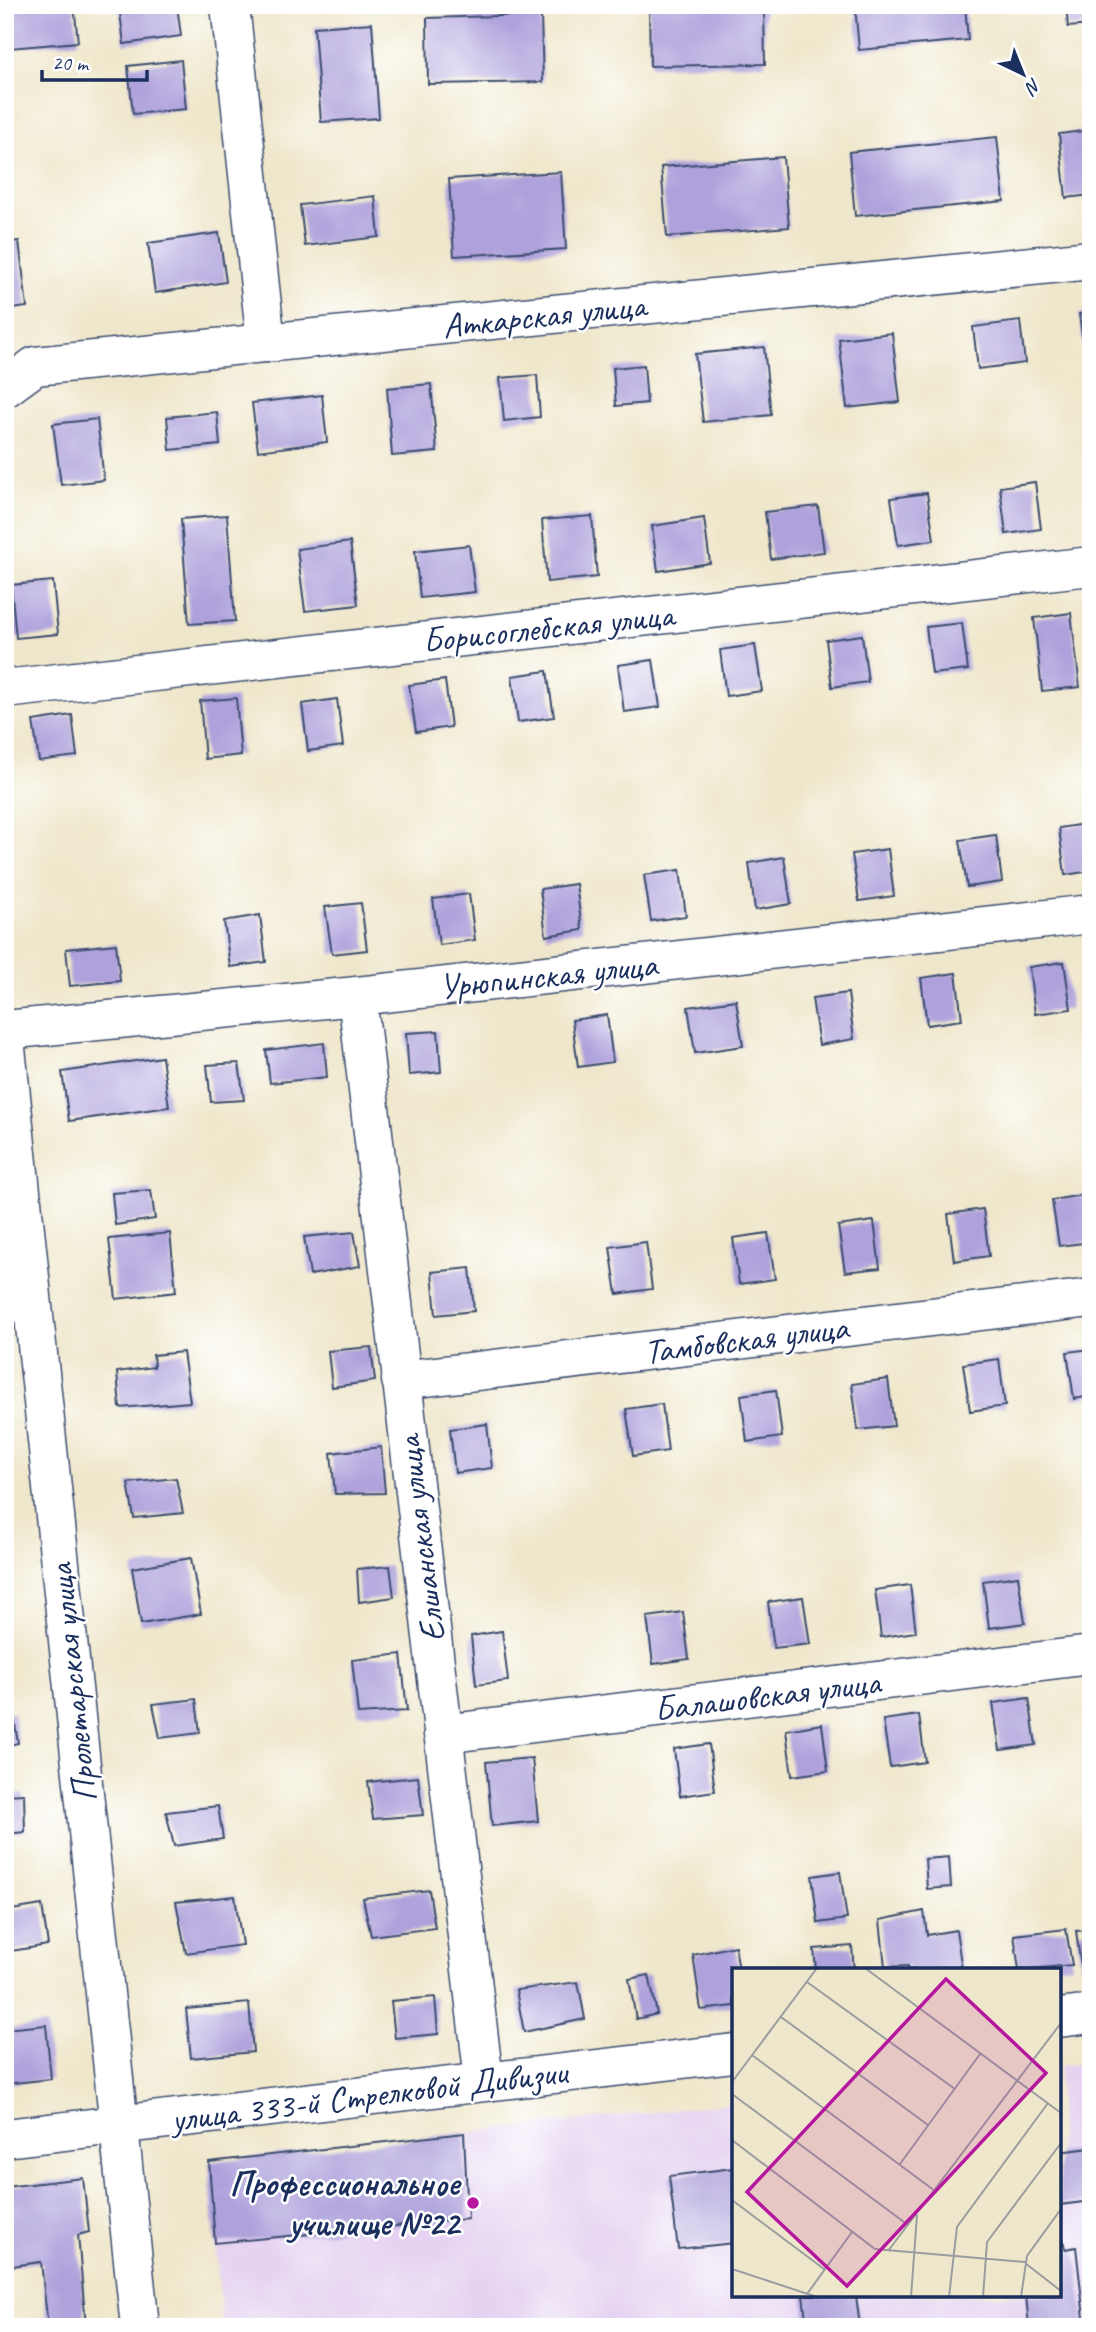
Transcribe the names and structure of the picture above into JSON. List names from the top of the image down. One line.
{"streets":{"street":["Аткарская улица","Борисоглебская улица","Урюпинская улица","Тамбовская улица","Елшанская улица","Пролетарская улица","Балашовская улица","улица 333-й Стрелковой Дивизии"]},"crossings":[["Урюпинская улица","Елшанская улица"],["Тамбовская улица","Елшанская улица"],["Елшанская улица","Балашовская улица"],["Елшанская улица","улица 333-й Стрелковой Дивизии"],["Пролетарская улица","улица 333-й Стрелковой Дивизии"]],"places":["Профессиональное училище №22"],"scale_bar":"20 m","north":"bottom right"}
